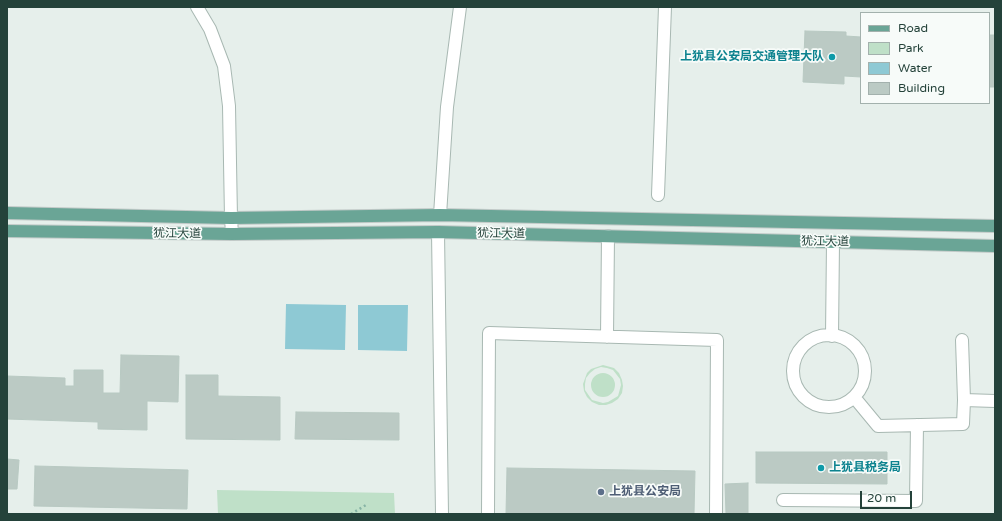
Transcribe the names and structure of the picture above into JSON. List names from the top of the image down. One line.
{"streets":{"main road":["犹江大道"]},"places":["上犹县公安局交通管理大队","上犹县税务局","上犹县公安局"],"legend":["Road","Park","Water","Building"],"scale_bar":"20 m"}
